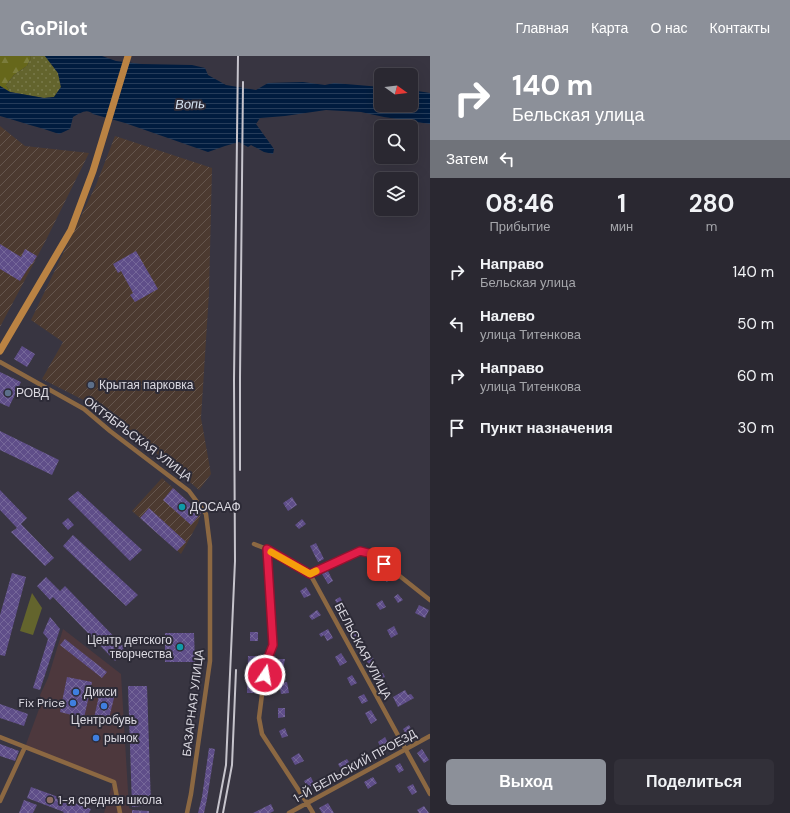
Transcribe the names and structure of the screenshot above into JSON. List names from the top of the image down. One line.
{"streets":{"street":["ОКТЯБРЬСКАЯ УЛИЦА","БЕЛЬСКАЯ УЛИЦА","БАЗАРНАЯ УЛИЦА","1-Й БЕЛЬСКИЙ ПРОЕЗД"]},"crossings":[["ОКТЯБРЬСКАЯ УЛИЦА","БАЗАРНАЯ УЛИЦА"],["БЕЛЬСКАЯ УЛИЦА","1-Й БЕЛЬСКИЙ ПРОЕЗД"]],"water":["Вопь"],"places":["Крытая парковка","РОВД","ДОСААФ","Центр детского творчества","Дикси","Fix Price","Центробувь","рынок","1-я средняя школа"],"north":"right","page":{"header":"GoPilot","nav":["Главная","Карта","О нас","Контакты"],"turn":["140 m","Бельская улица"],"then":"Затем","eta":["08:46","Прибытие","1","мин","280","m"],"list":[{"name":"Направо","note":"Бельская улица","value":"140 m"},{"name":"Налево","note":"улица Титенкова","value":"50 m"},{"name":"Направо","note":"улица Титенкова","value":"60 m"},{"name":"Пункт назначения","value":"30 m"}],"buttons":["Выход","Поделиться"]}}
